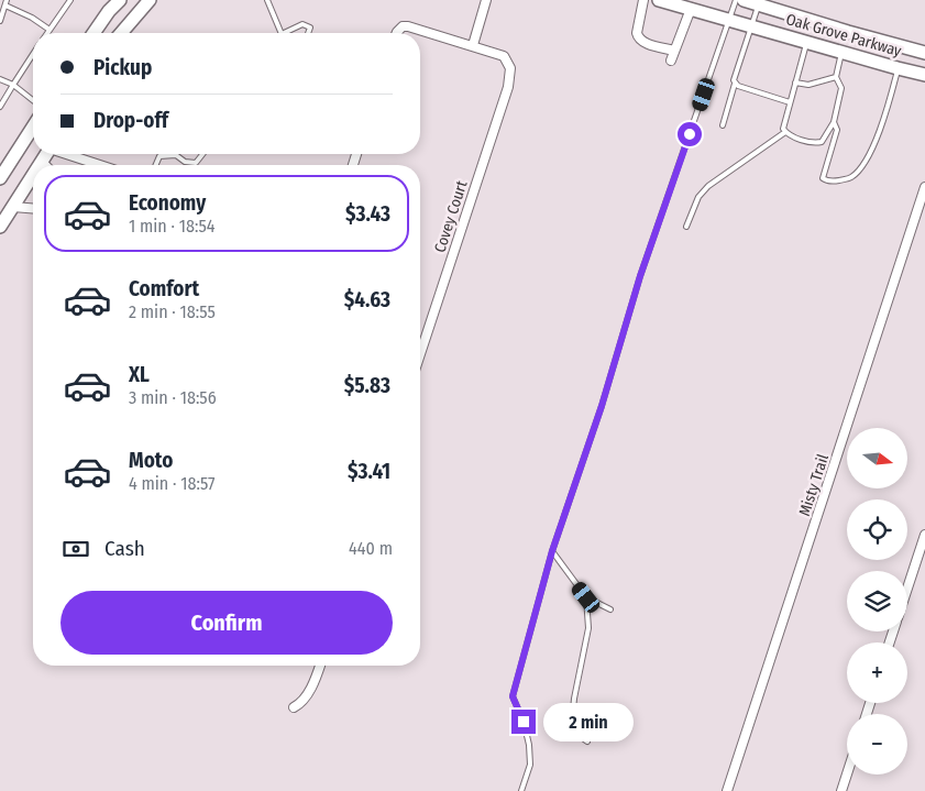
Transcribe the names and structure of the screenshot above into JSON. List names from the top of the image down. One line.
{"streets":{"main road":["Oak Grove Parkway"],"street":["Covey Court","Misty Trail"]},"north":"right","page":{"banner":["Pickup","Drop-off"],"list":[{"name":"Economy","note":"1 min · 18:54","value":"$3.43"},{"name":"Comfort","note":"2 min · 18:55","value":"$4.63"},{"name":"XL","note":"3 min · 18:56","value":"$5.83"},{"name":"Moto","note":"4 min · 18:57","value":"$3.41"}],"map_buttons":["+","−"],"pay":["Cash","440 m"],"buttons":"Confirm","bubble":"2 min"}}
